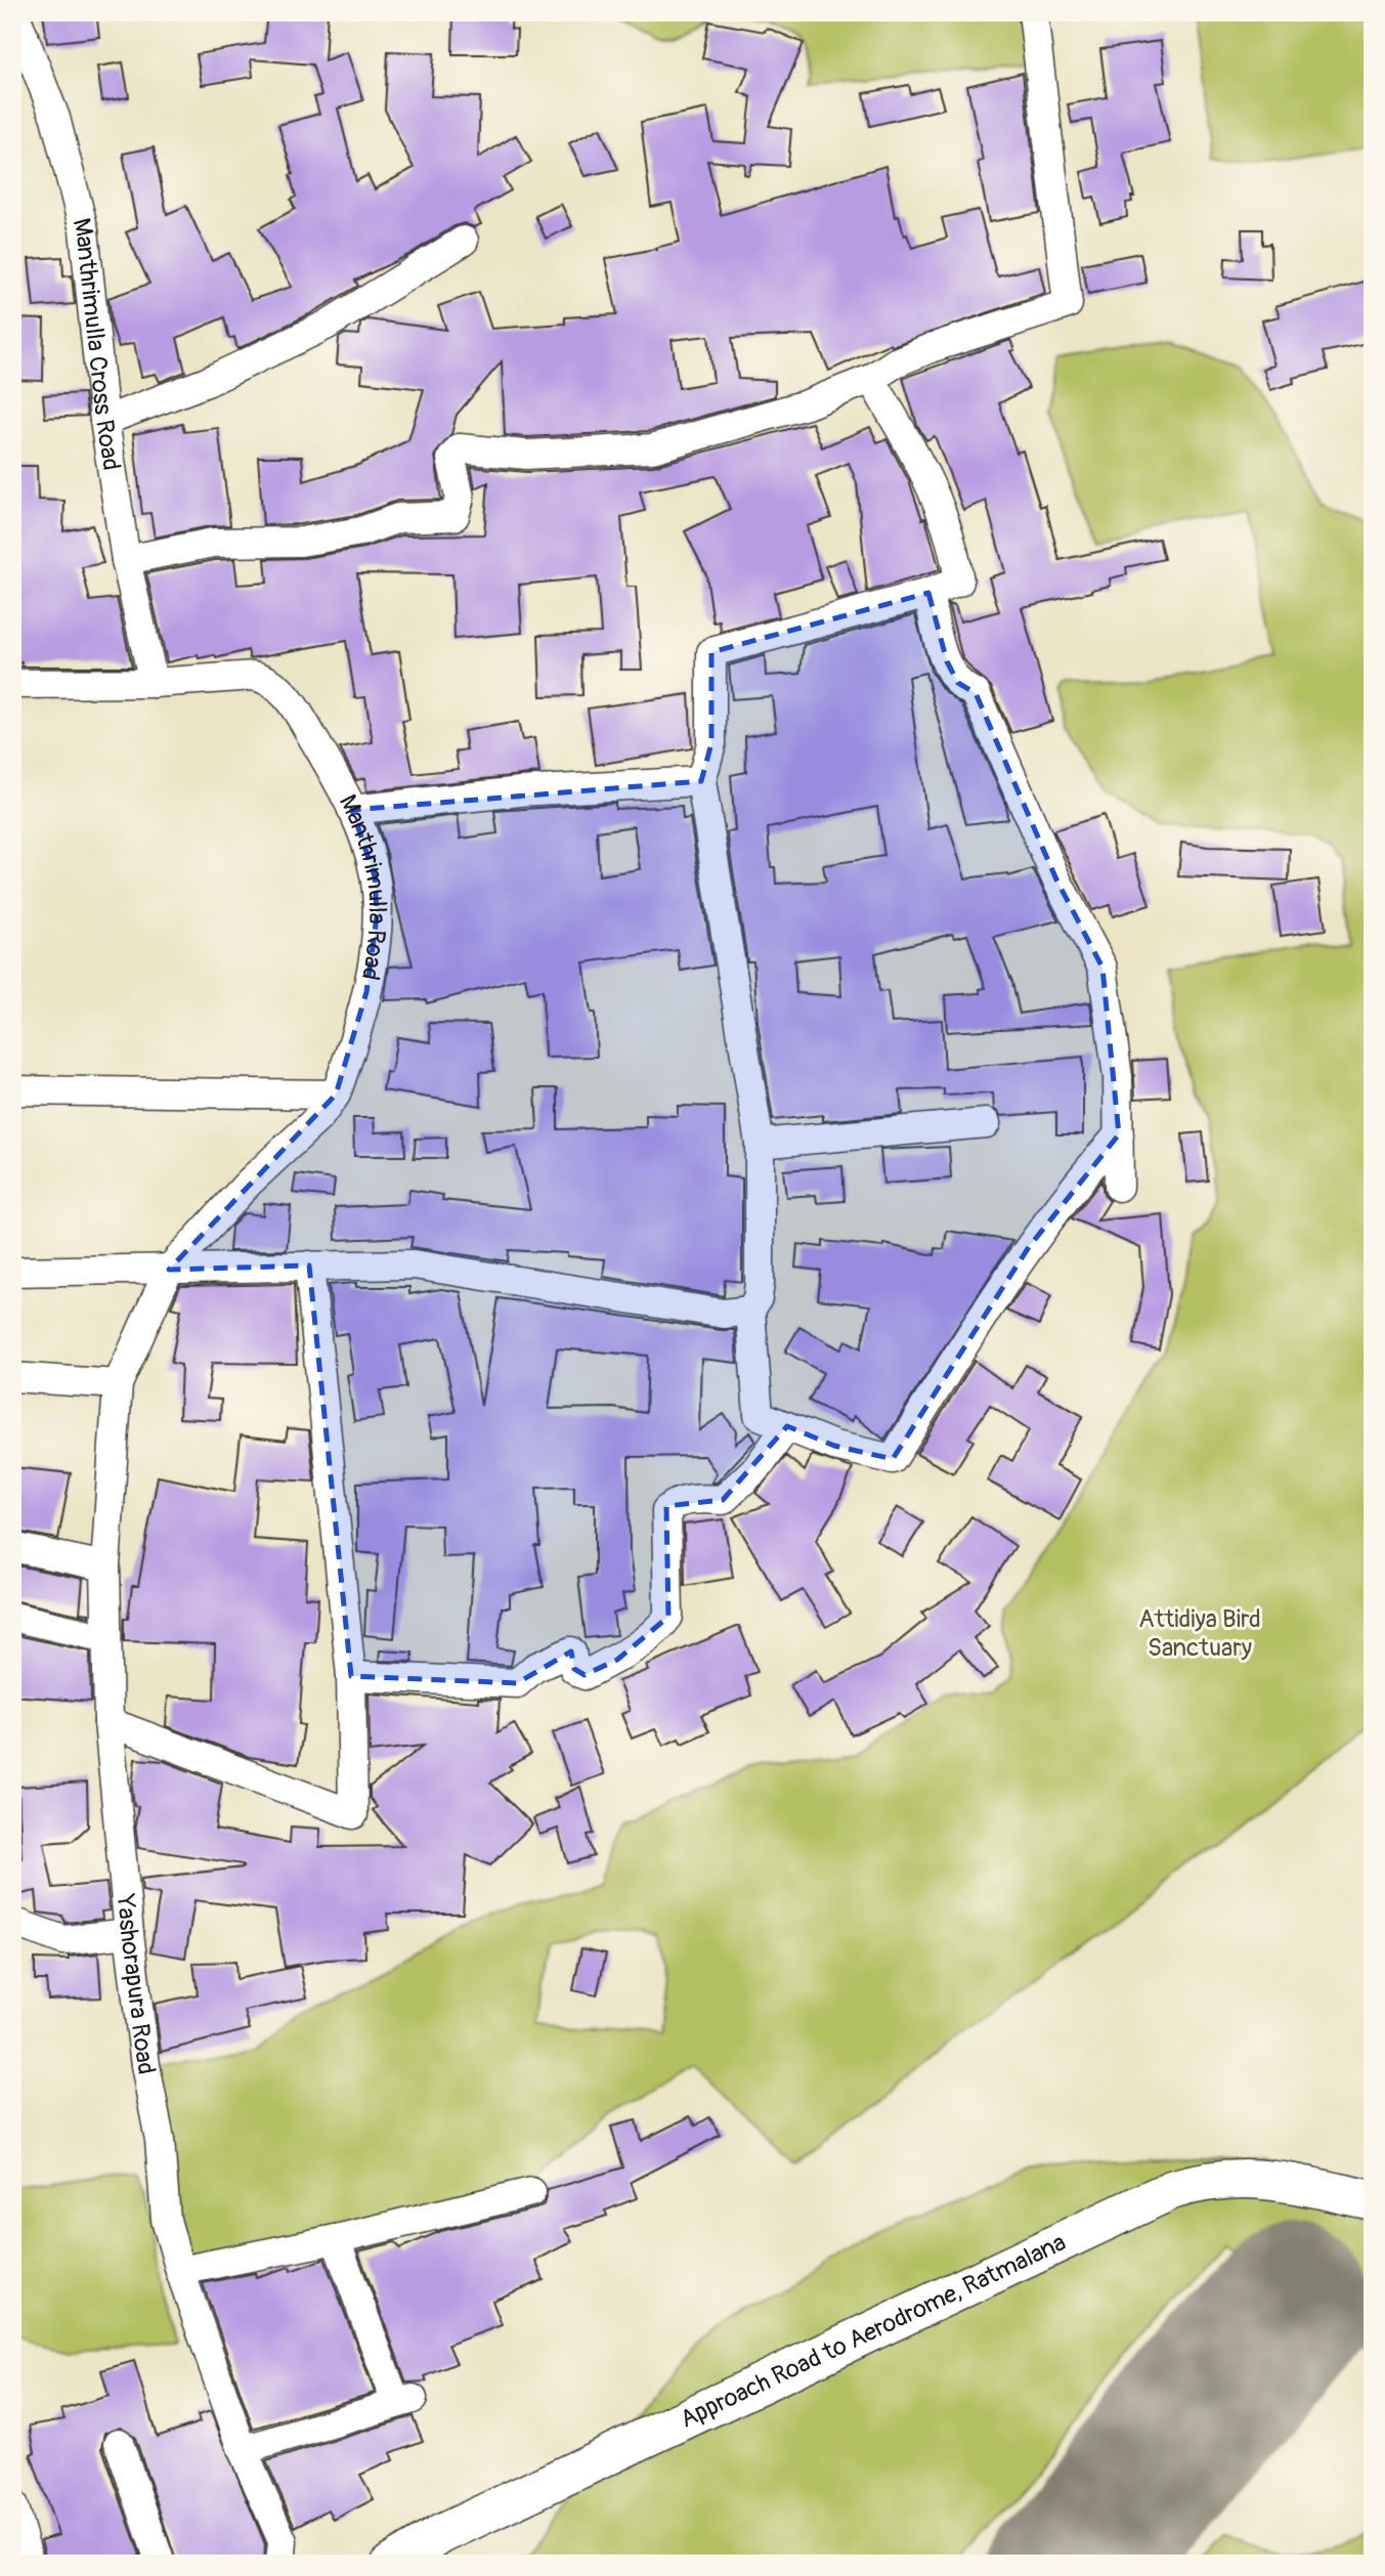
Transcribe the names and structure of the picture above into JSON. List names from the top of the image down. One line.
{"streets":{"main road":["Approach Road to Aerodrome, Ratmalana"],"street":["Manthrimulla Cross Road","Manthrimulla Road","Yashorapura Road"]},"crossings":[["Manthrimulla Cross Road","Manthrimulla Road"],["Manthrimulla Road","Yashorapura Road"]],"parks":["Attidiya Bird Sanctuary"]}
